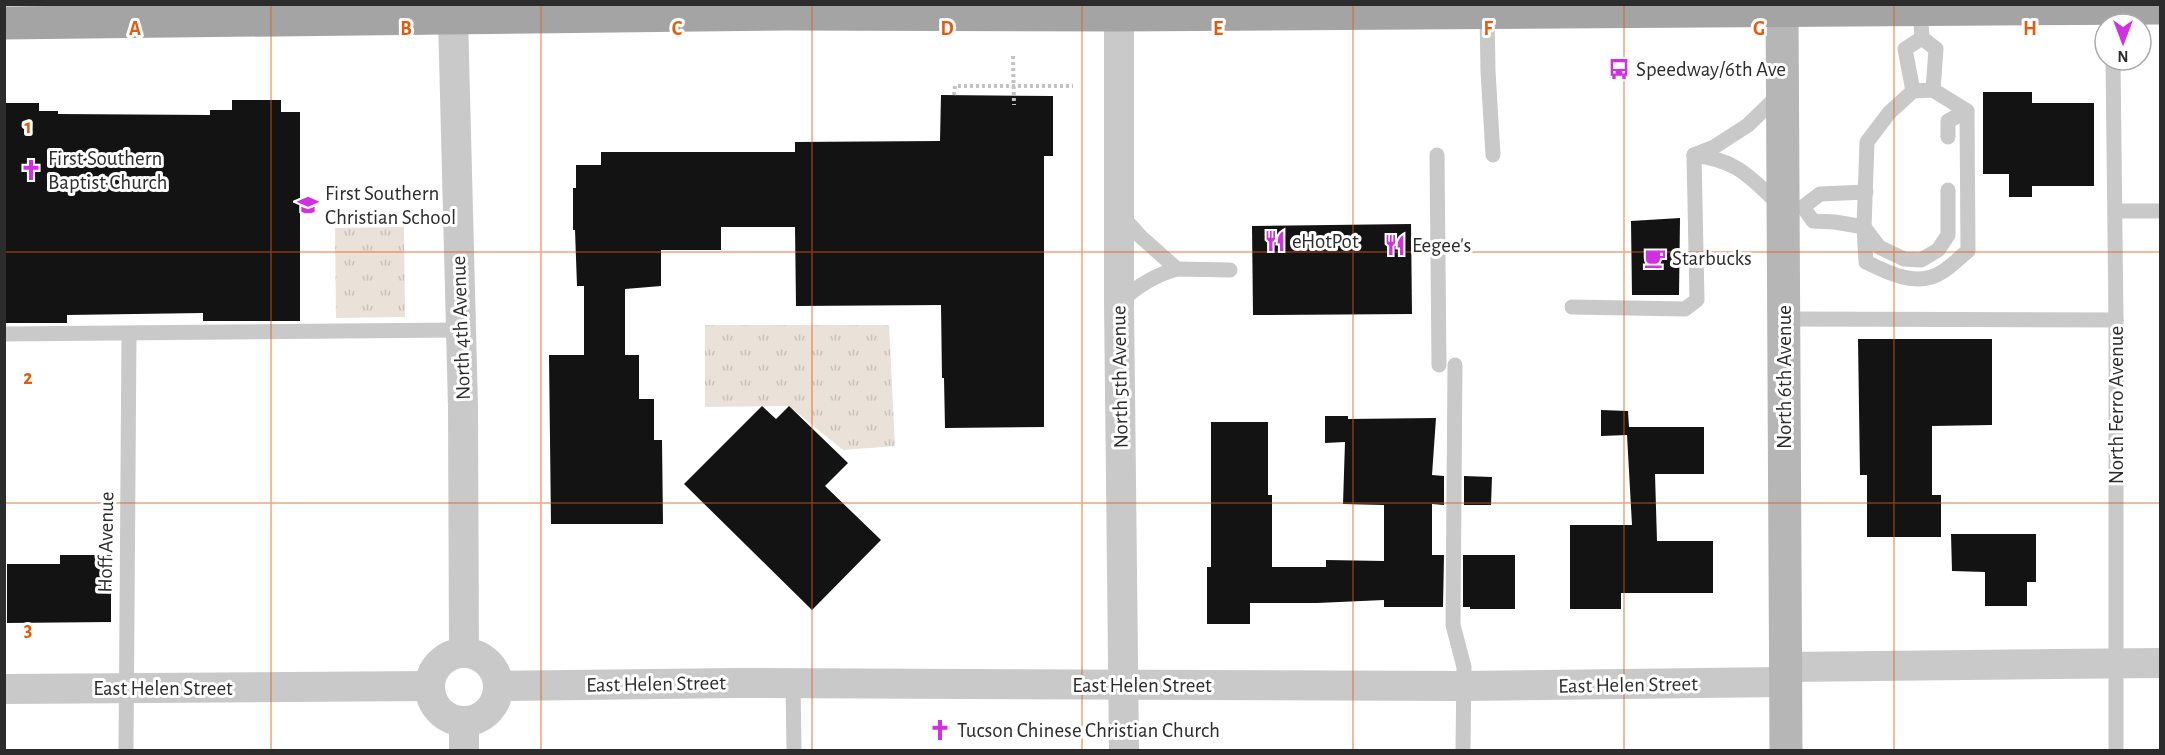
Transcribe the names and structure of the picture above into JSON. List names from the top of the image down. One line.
{"streets":{"street":["North 4th Avenue","North 5th Avenue","North 6th Avenue","East Helen Street"],"lane":["North Ferro Avenue","Hoff Avenue"]},"crossings":[["North 4th Avenue","East Helen Street"],["North 5th Avenue","East Helen Street"],["North 6th Avenue","East Helen Street"],["North Ferro Avenue","East Helen Street"],["Hoff Avenue","East Helen Street"]],"places":{"bus stop":["Speedway/6th Ave"],"church":["First Southern Baptist Church","Tucson Chinese Christian Church"],"school or university":["First Southern Christian School"],"restaurant":["eHotPot","Eegee's"],"cafe":["Starbucks"]},"north":"bottom","grid":{"columns":["A","B","C","D","E","F","G","H"],"rows":["1","2","3"]}}
